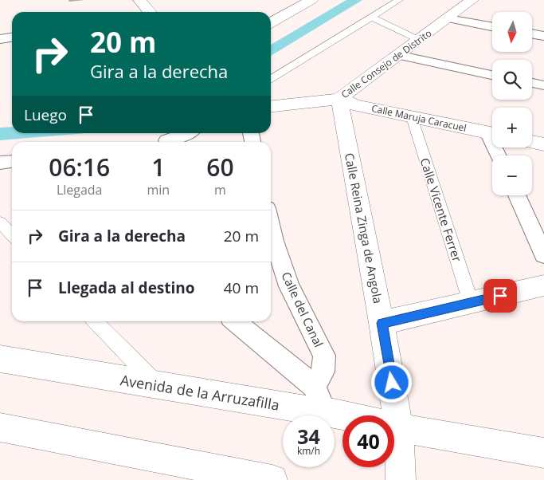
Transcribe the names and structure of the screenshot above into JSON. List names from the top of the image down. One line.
{"streets":{"street":["Calle Consejo de Distrito","Calle Maruja Caracuel","Calle Vicente Ferrer","Calle Reina Zinga de Angola","Calle del Canal","Avenida de la Arruzafilla"]},"crossings":[["Calle Consejo de Distrito","Calle Maruja Caracuel"],["Calle Consejo de Distrito","Calle Reina Zinga de Angola"],["Calle Maruja Caracuel","Calle Vicente Ferrer"],["Calle Maruja Caracuel","Calle Reina Zinga de Angola"],["Calle Reina Zinga de Angola","Avenida de la Arruzafilla"],["Calle del Canal","Avenida de la Arruzafilla"]],"north":"bottom","page":{"map_buttons":["+","−"],"turn":["20 m","Gira a la derecha"],"then":"Luego","eta":["06:16","Llegada","1","min","60","m"],"list":[{"name":"Gira a la derecha","value":"20 m"},{"name":"Llegada al destino","value":"40 m"}],"speed":"34 km/h","limit":"40"}}
